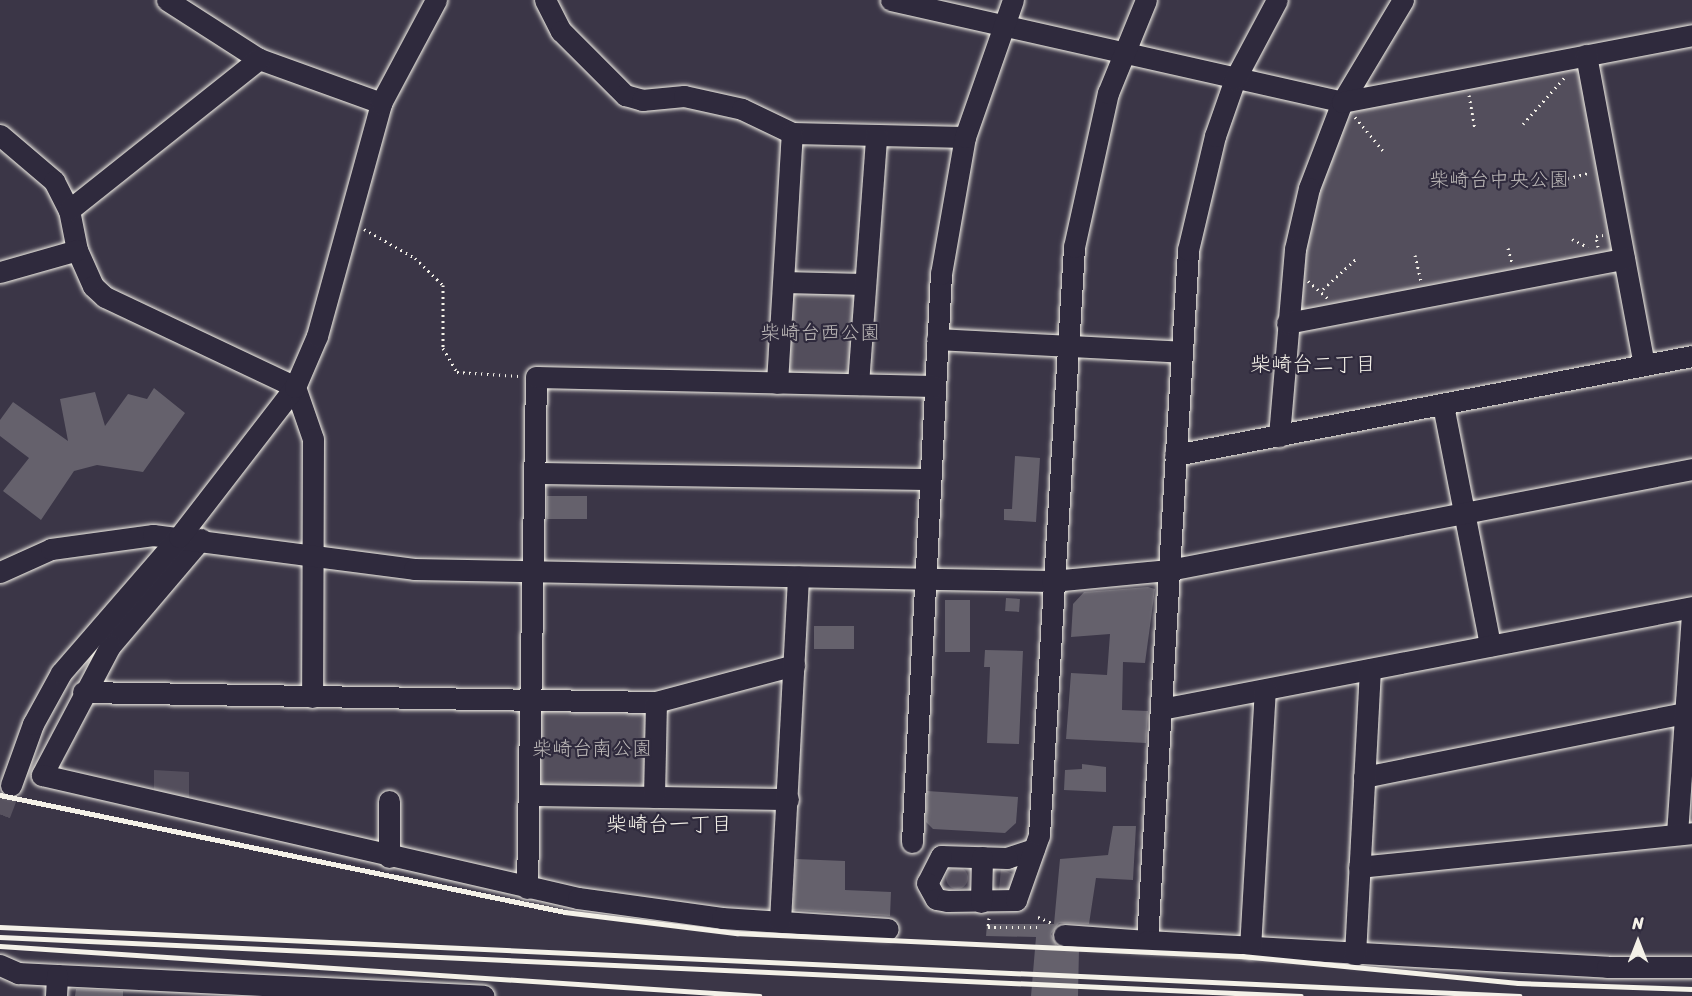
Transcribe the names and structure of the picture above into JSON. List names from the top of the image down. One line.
{"districts":["柴崎台二丁目","柴崎台一丁目"],"parks":["柴崎台中央公園","柴崎台西公園","柴崎台南公園"],"north":"top"}
